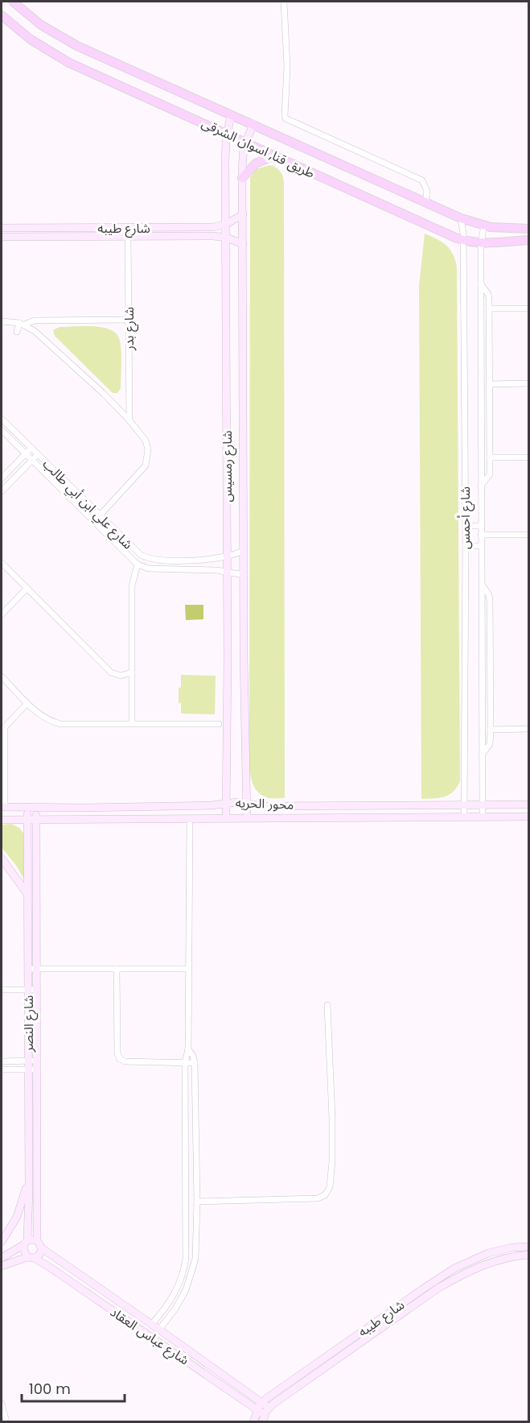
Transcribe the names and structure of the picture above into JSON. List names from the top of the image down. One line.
{"streets":{"main road":["طريق قنا, اسوان الشرقى","شارع طيبه","شارع رمسيس","محور الحريه","شارع النصر","شارع عباس العقاد"],"street":["شارع بدر","شارع علي ابن أبي طالب","شارع أحمس"]},"crossings":[["طريق قنا, اسوان الشرقى","شارع رمسيس"],["طريق قنا, اسوان الشرقى","شارع أحمس"],["شارع طيبه","شارع بدر"],["شارع طيبه","شارع رمسيس"],["شارع طيبه","شارع عباس العقاد"],["شارع رمسيس","شارع علي ابن أبي طالب"],["شارع رمسيس","محور الحريه"],["شارع أحمس","محور الحريه"],["محور الحريه","شارع النصر"],["شارع النصر","شارع عباس العقاد"]],"scale_bar":"100 m"}
